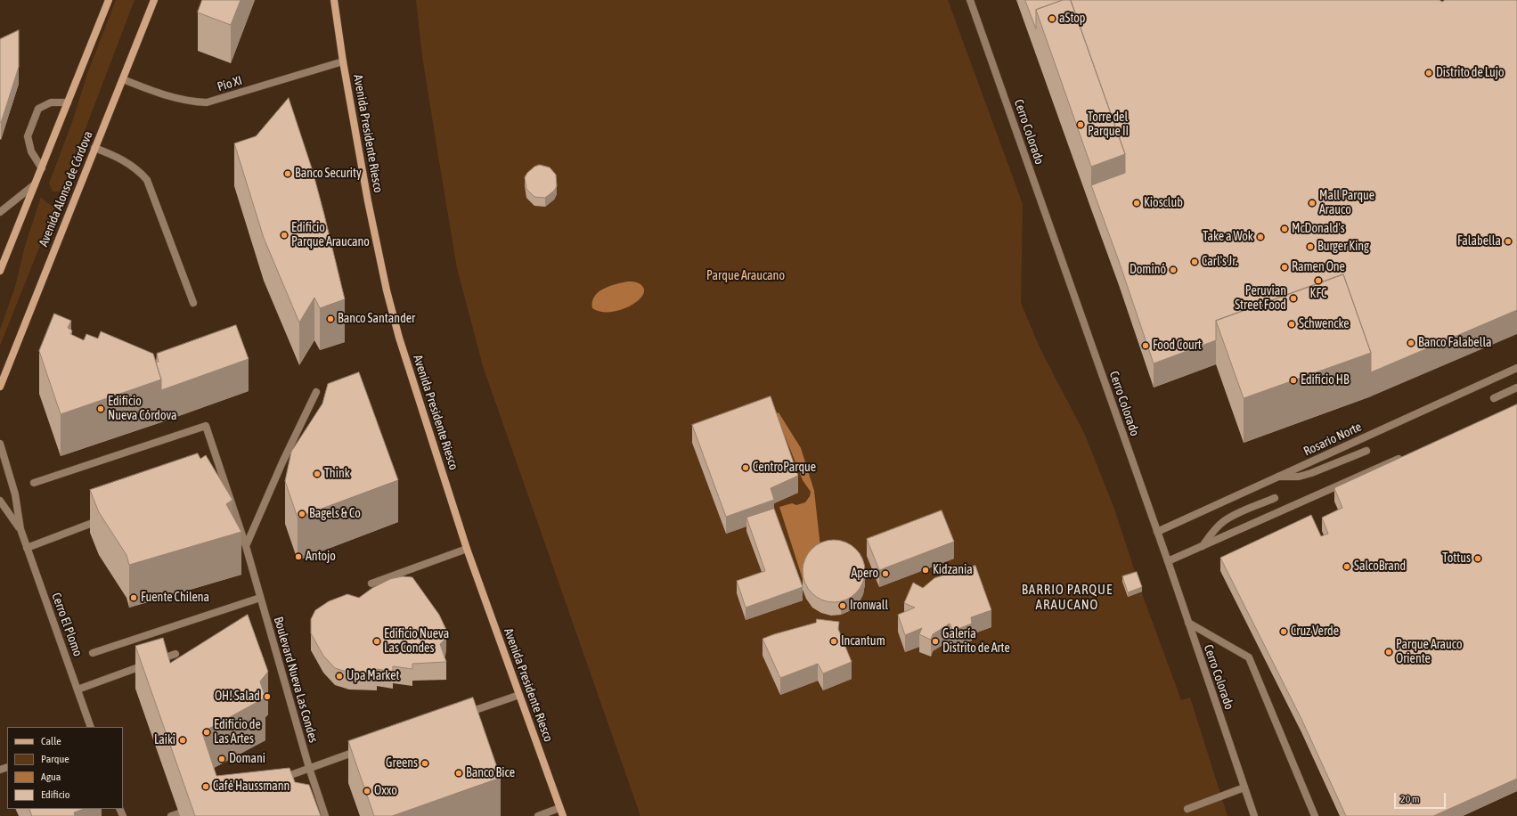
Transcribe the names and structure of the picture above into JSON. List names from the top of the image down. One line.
{"streets":{"main road":["Avenida Presidente Riesco","Avenida Alonso de Córdova"],"street":["Pío XI","Cerro Colorado","Rosario Norte","Cerro El Plomo","Boulevard Nueva Las Condes"]},"crossings":[["Pío XI","Avenida Presidente Riesco"],["Pío XI","Avenida Alonso de Córdova"],["Cerro Colorado","Rosario Norte"]],"districts":["BARRIO PARQUE ARAUCANO"],"parks":["Parque Araucano"],"places":["aStop","Distrito de Lujo","Torre del Parque II","Banco Security","Kiosclub","Mall Parque Arauco","McDonald's","Edificio Parque Araucano","Take a Wok","Falabella","Burger King","Carl's Jr.","Ramen One","Dominó","KFC","Peruvian Street Food","Banco Santander","Schwencke","Banco Falabella","Food Court","Edificio HB","Edificio Nueva Córdova","CentroParque","Think","Bagels & Co","Antojo","Tottus","SalcoBrand","Kidzania","Apero","Fuente Chilena","Ironwall","Cruz Verde","Edificio Nueva Las Condes","Incantum","Galería Distrito de Arte","Parque Arauco Oriente","Upa Market","OH! Salad","Edificio de Las Artes","Laiki","Domani","Greens","Banco Bice","Café Haussmann","Oxxo"],"legend":["Calle","Parque","Agua","Edificio"],"scale_bar":"20 m"}
